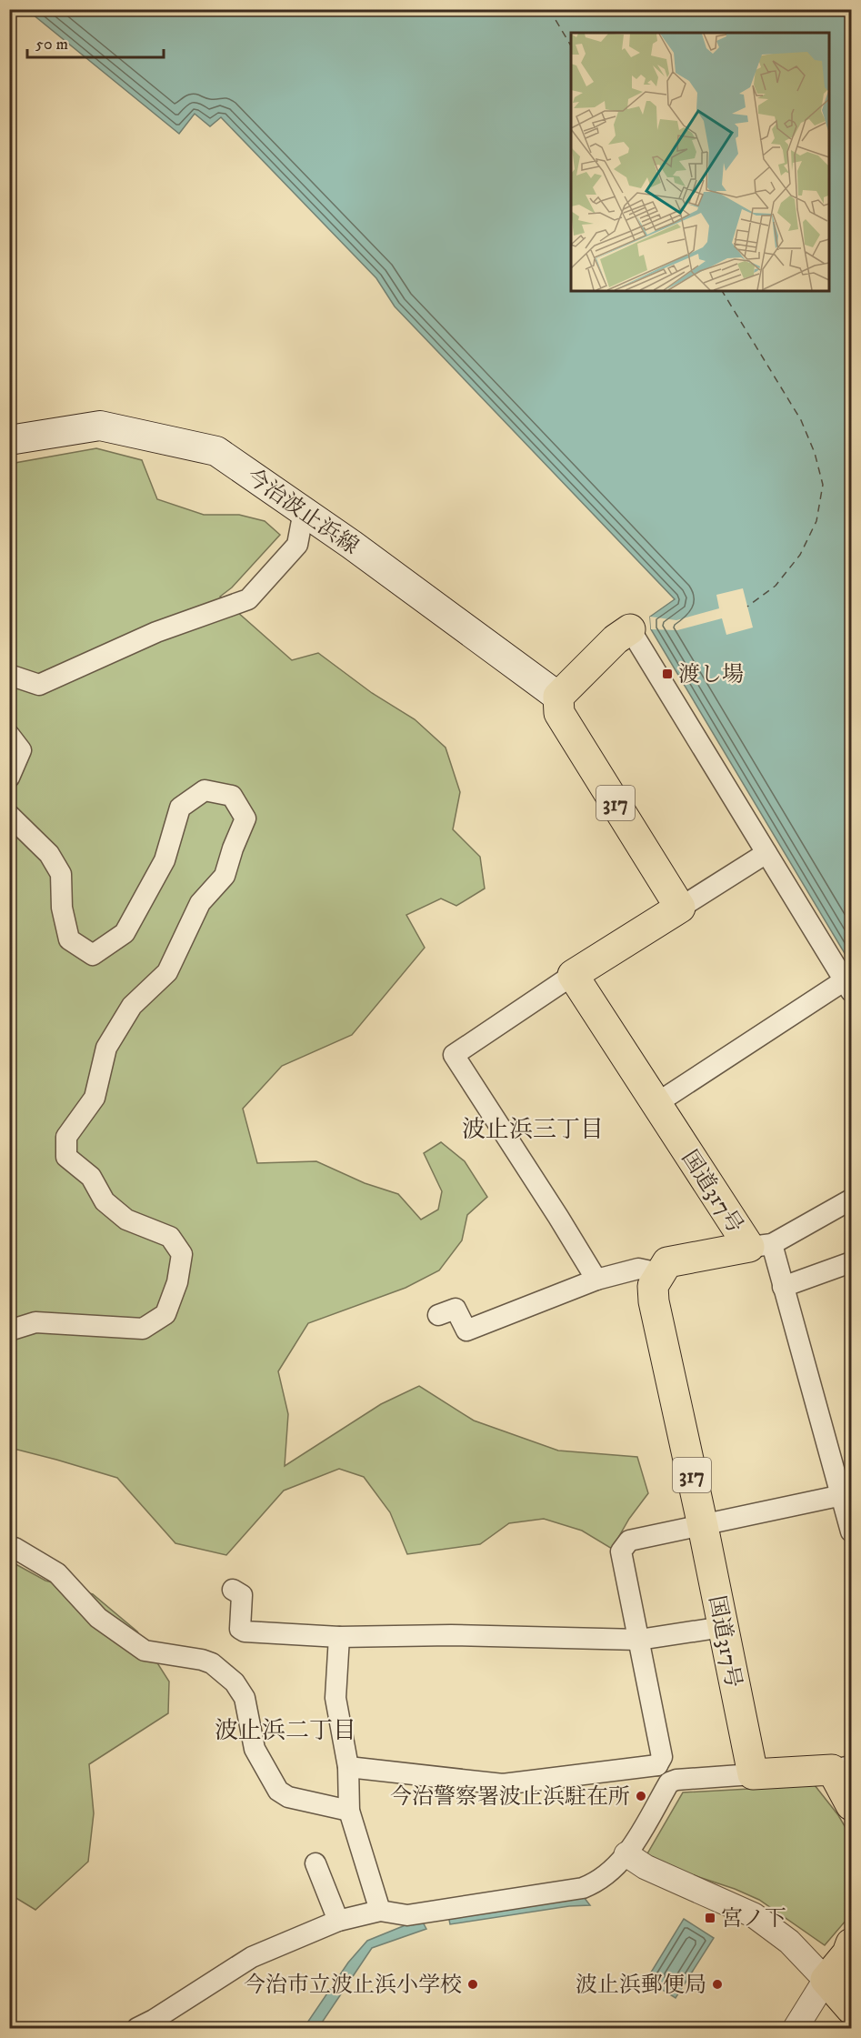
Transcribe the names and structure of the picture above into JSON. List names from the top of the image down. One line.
{"streets":{"highway":["317","国道317号"],"main road":["今治波止浜線"]},"crossings":[["今治波止浜線","317"]],"districts":["波止浜三丁目","波止浜二丁目"],"places":{"transit":["渡し場","宮ノ下"],"other":["今治警察署波止浜駐在所","今治市立波止浜小学校","波止浜郵便局"]},"scale_bar":"50 m"}
